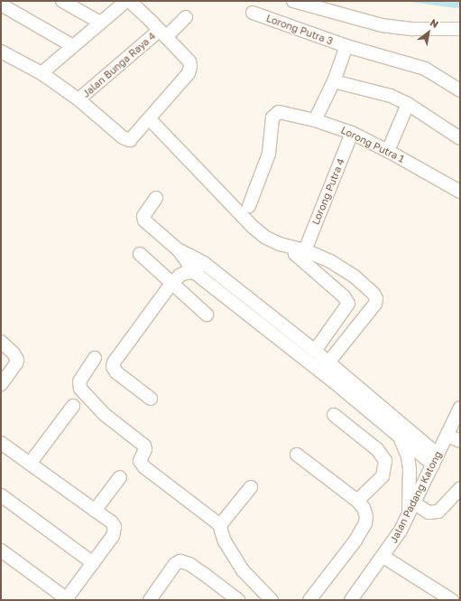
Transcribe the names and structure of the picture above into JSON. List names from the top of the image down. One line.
{"streets":{"street":["Lorong Putra 3","Jalan Bunga Raya 4","Lorong Putra 1","Lorong Putra 4","Jalan Padang Katong"]},"crossings":[["Lorong Putra 3","Lorong Putra 1"],["Lorong Putra 1","Lorong Putra 4"]],"north":"top right"}
